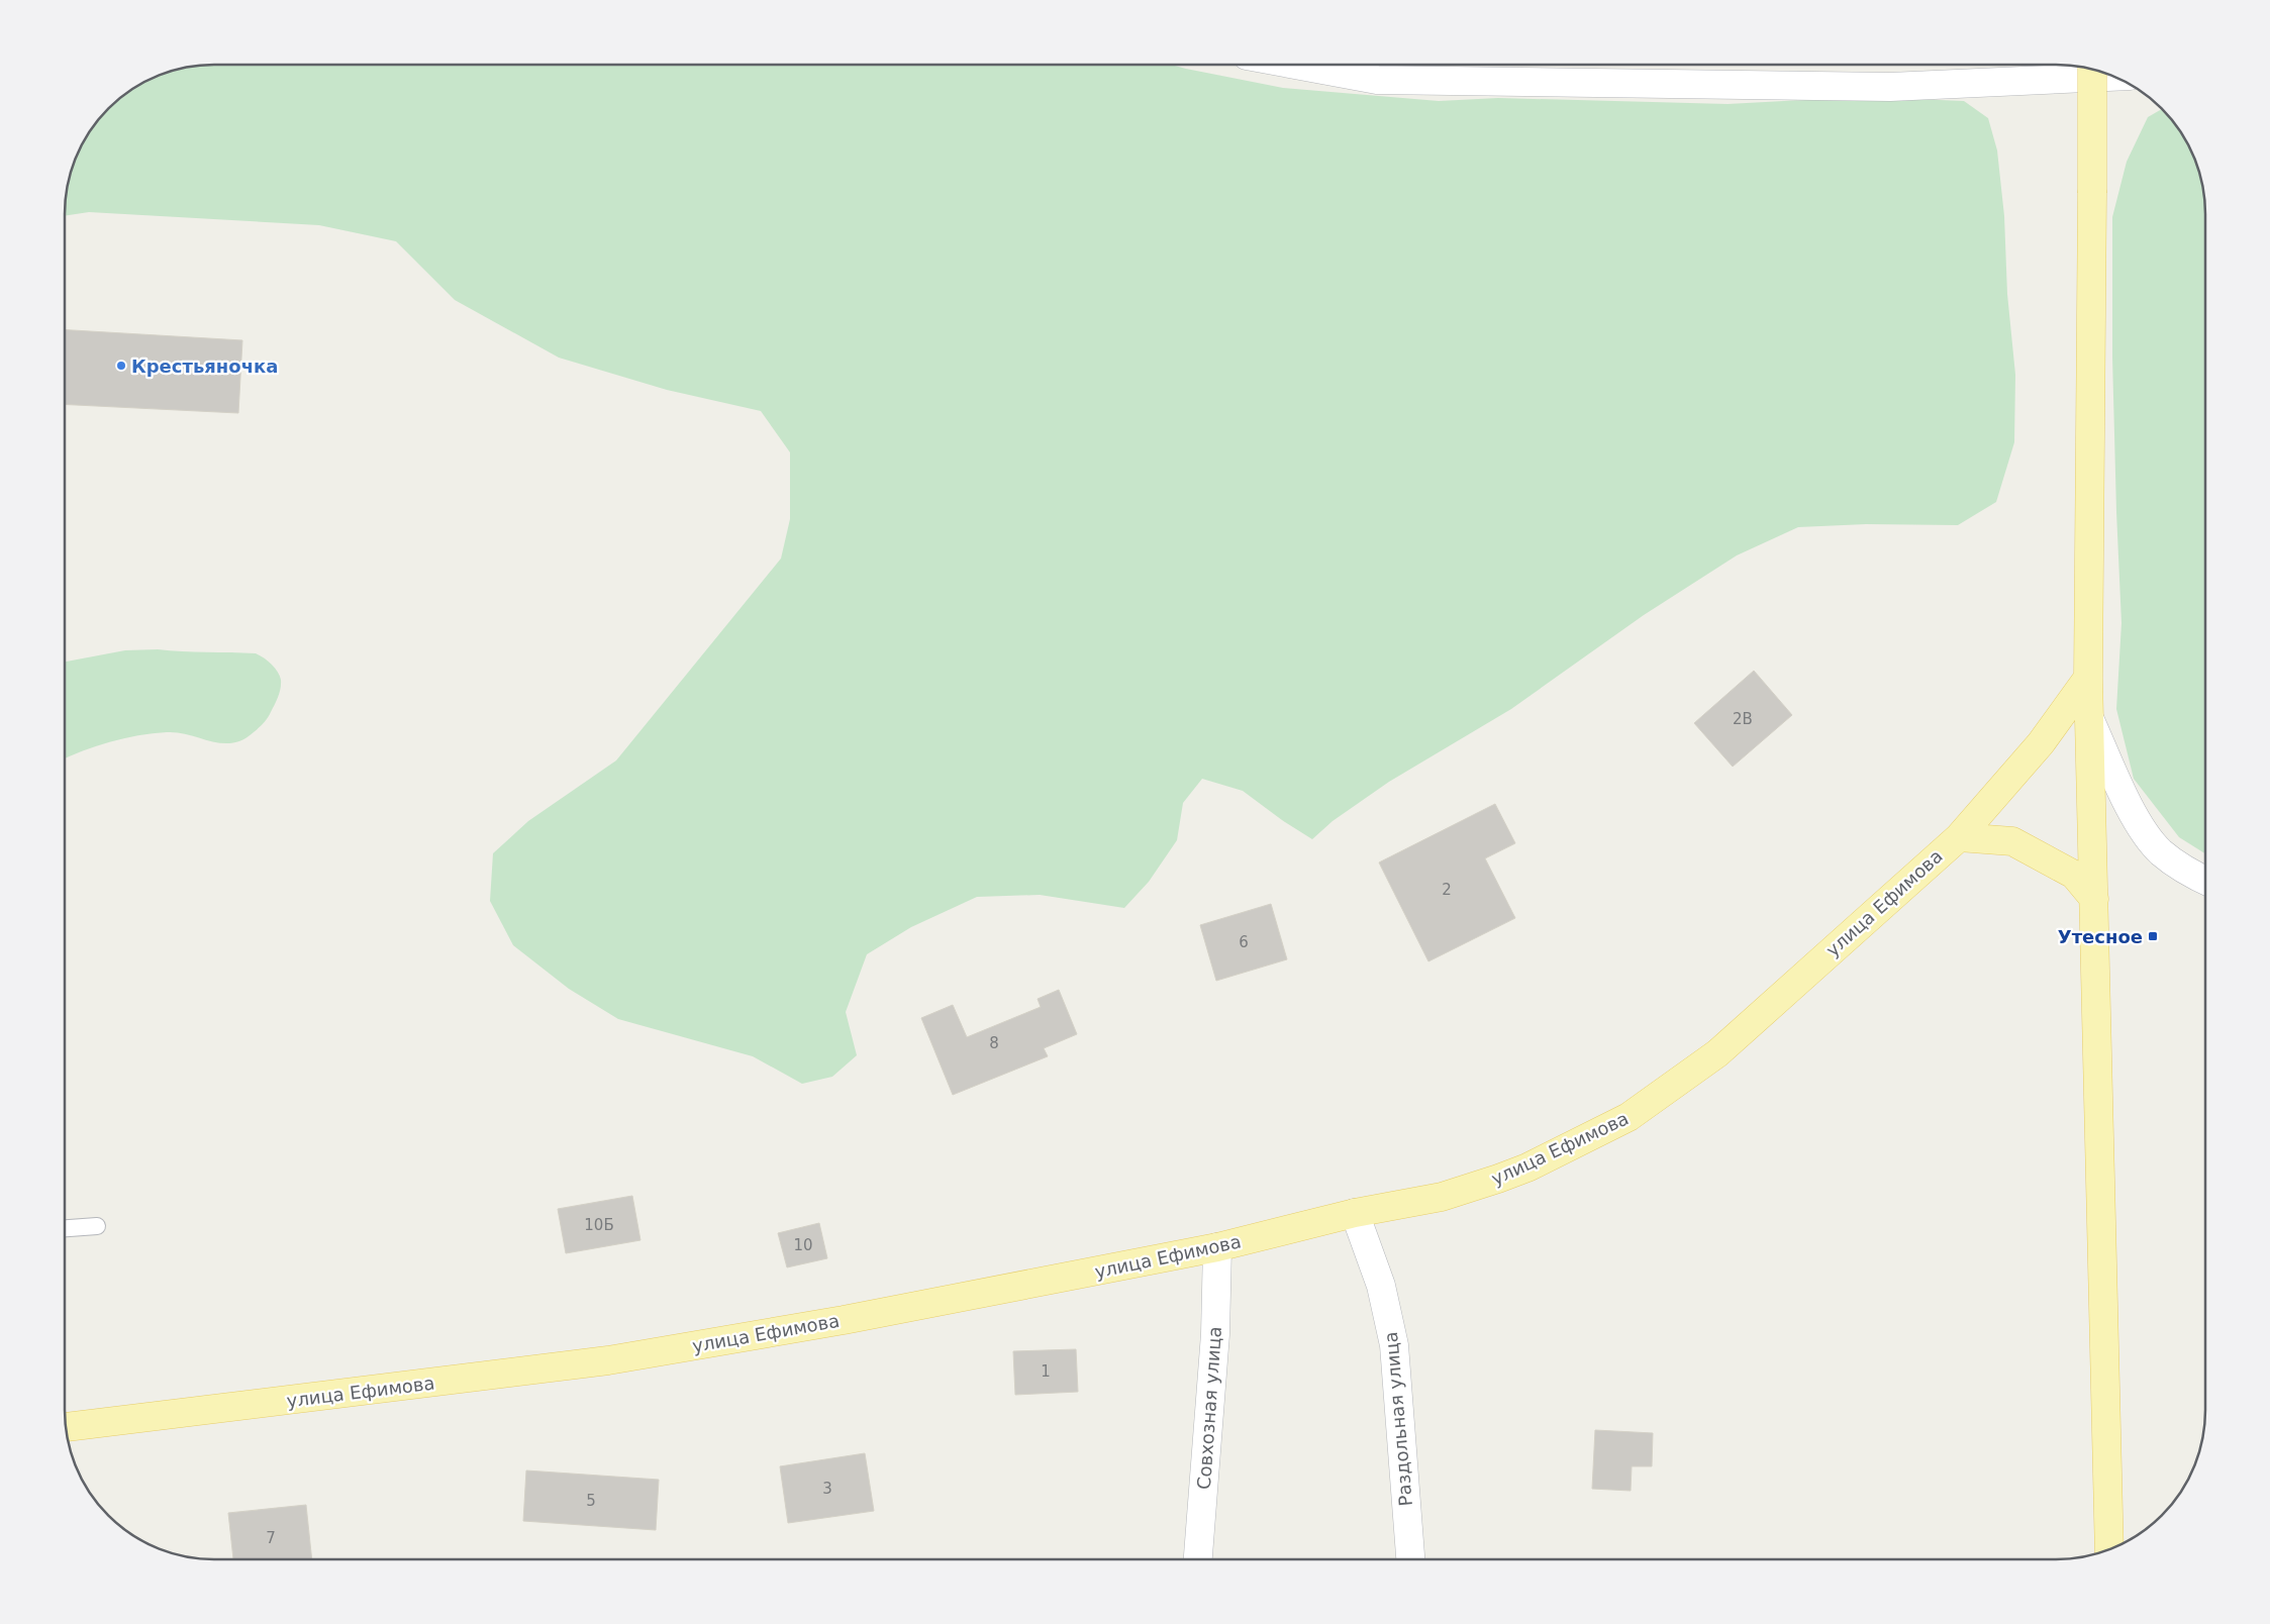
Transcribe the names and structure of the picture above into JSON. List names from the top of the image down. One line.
{"streets":{"main road":["улица Ефимова"],"street":["Совхозная улица","Раздольная улица"]},"crossings":[["улица Ефимова","Совхозная улица"],["улица Ефимова","Раздольная улица"]],"places":{"other":["Крестьяночка"],"transit":["Утесное"]},"house_numbers":["2В","2","6","8","10Б","10","1","3","5","7"]}
